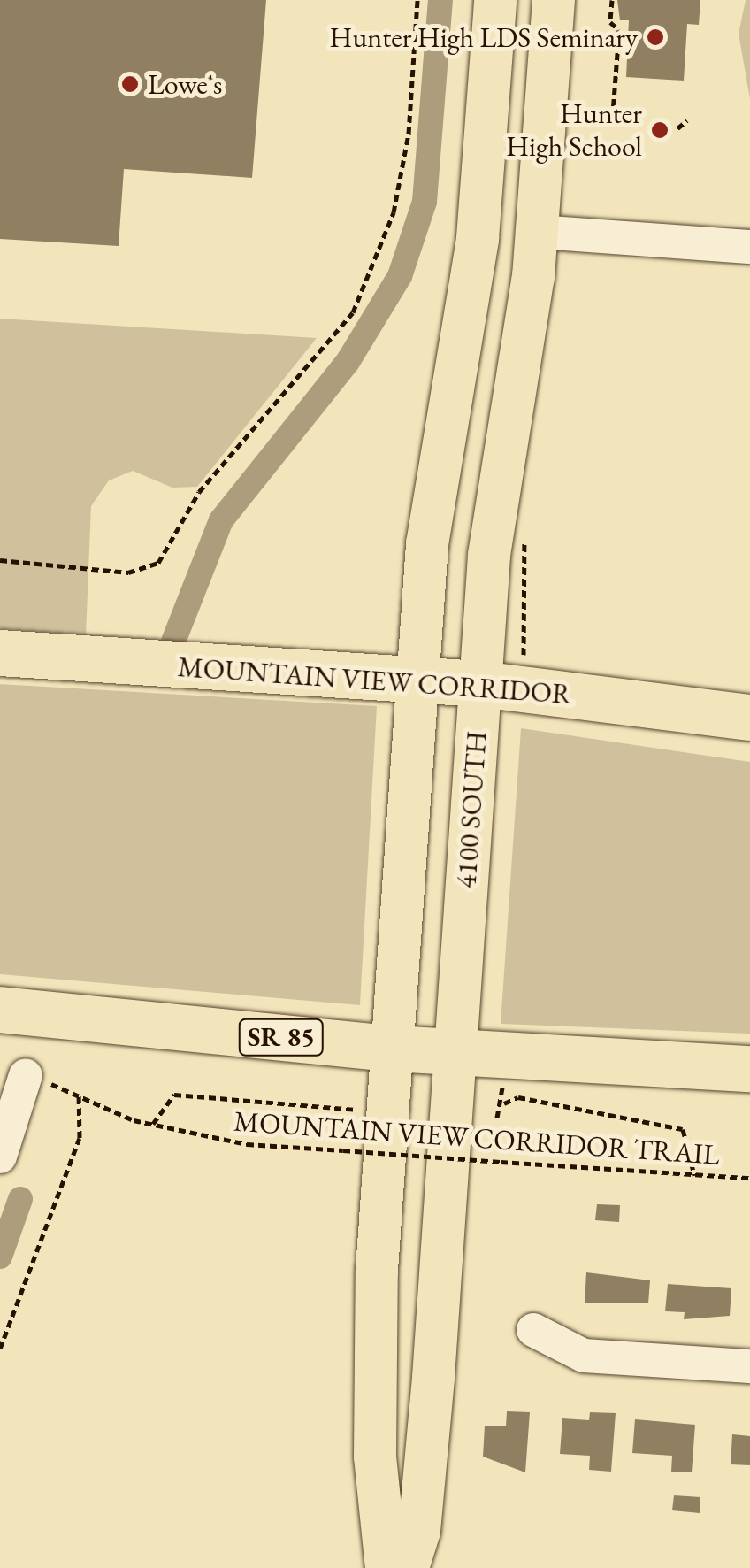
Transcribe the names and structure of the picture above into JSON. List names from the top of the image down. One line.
{"streets":{"highway":["MOUNTAIN VIEW CORRIDOR","SR 85"],"main road":["4100 SOUTH"],"path":["MOUNTAIN VIEW CORRIDOR TRAIL"]},"crossings":[["MOUNTAIN VIEW CORRIDOR","4100 SOUTH"],["4100 SOUTH","SR 85"]],"places":["Hunter High LDS Seminary","Lowe's","Hunter High School"]}
